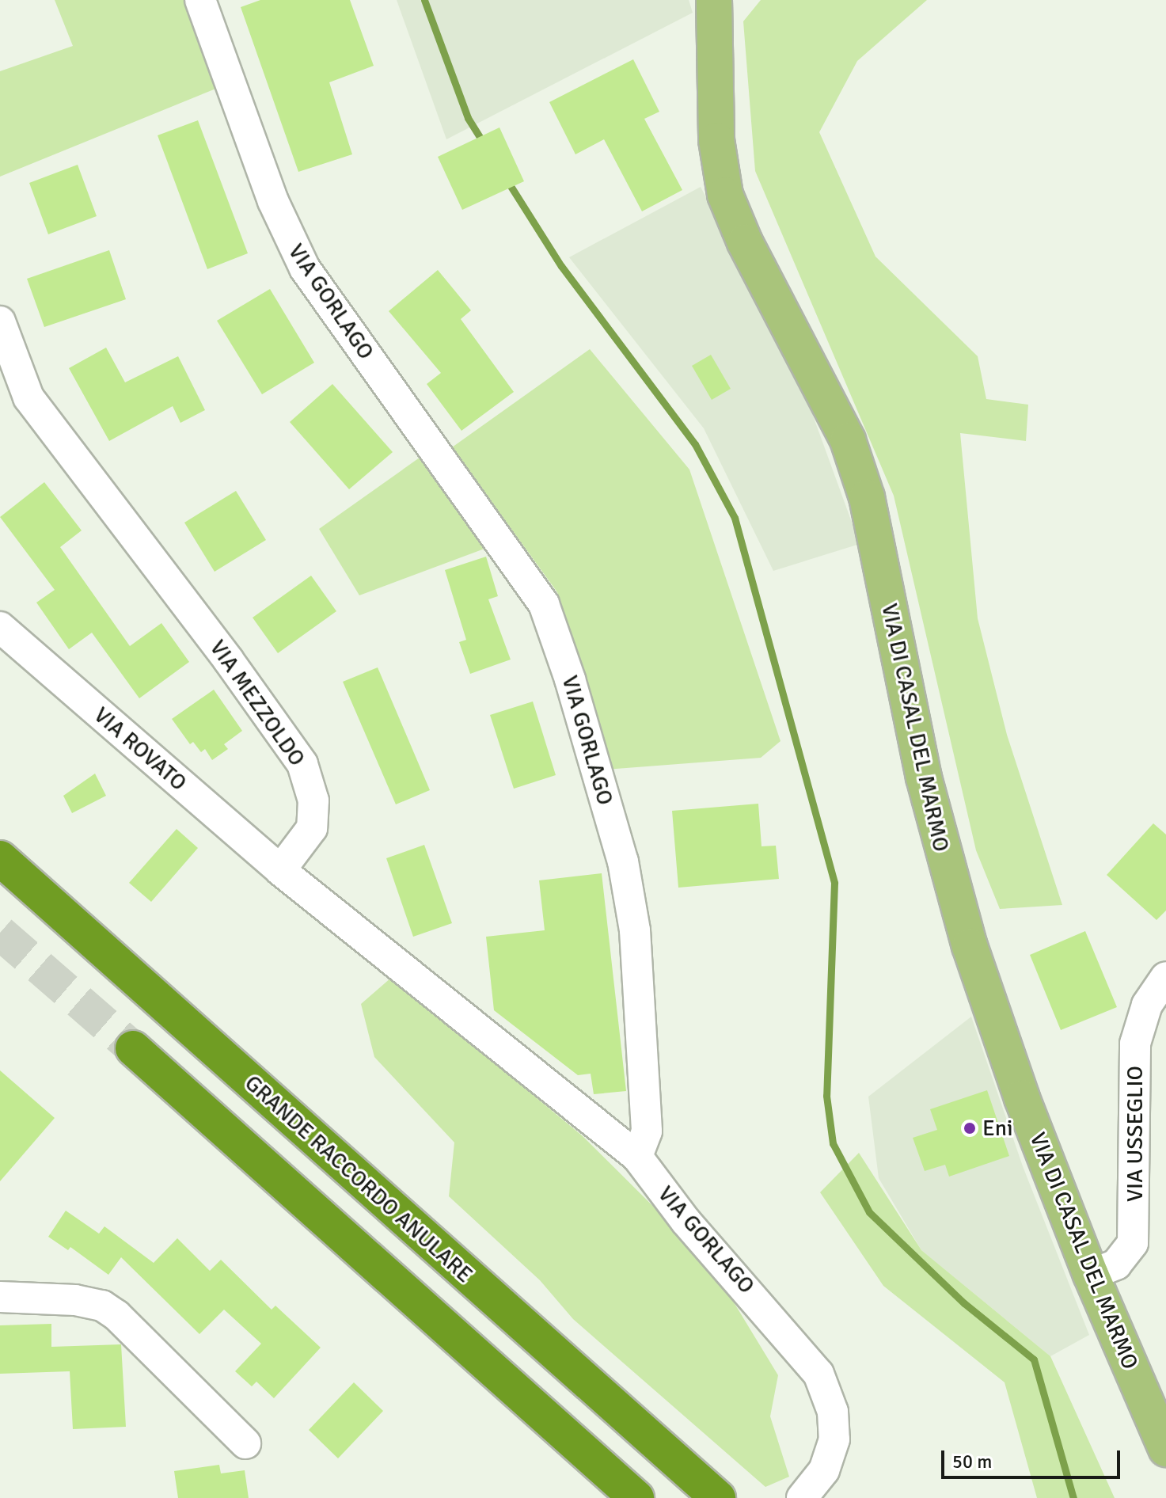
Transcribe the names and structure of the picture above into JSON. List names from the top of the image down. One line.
{"streets":{"highway":["GRANDE RACCORDO ANULARE"],"main road":["VIA DI CASAL DEL MARMO"],"street":["VIA GORLAGO","VIA MEZZOLDO","VIA ROVATO","VIA USSEGLIO"]},"crossings":[["VIA MEZZOLDO","VIA ROVATO"],["VIA DI CASAL DEL MARMO","VIA USSEGLIO"]],"places":["Eni"],"scale_bar":"50 m"}
